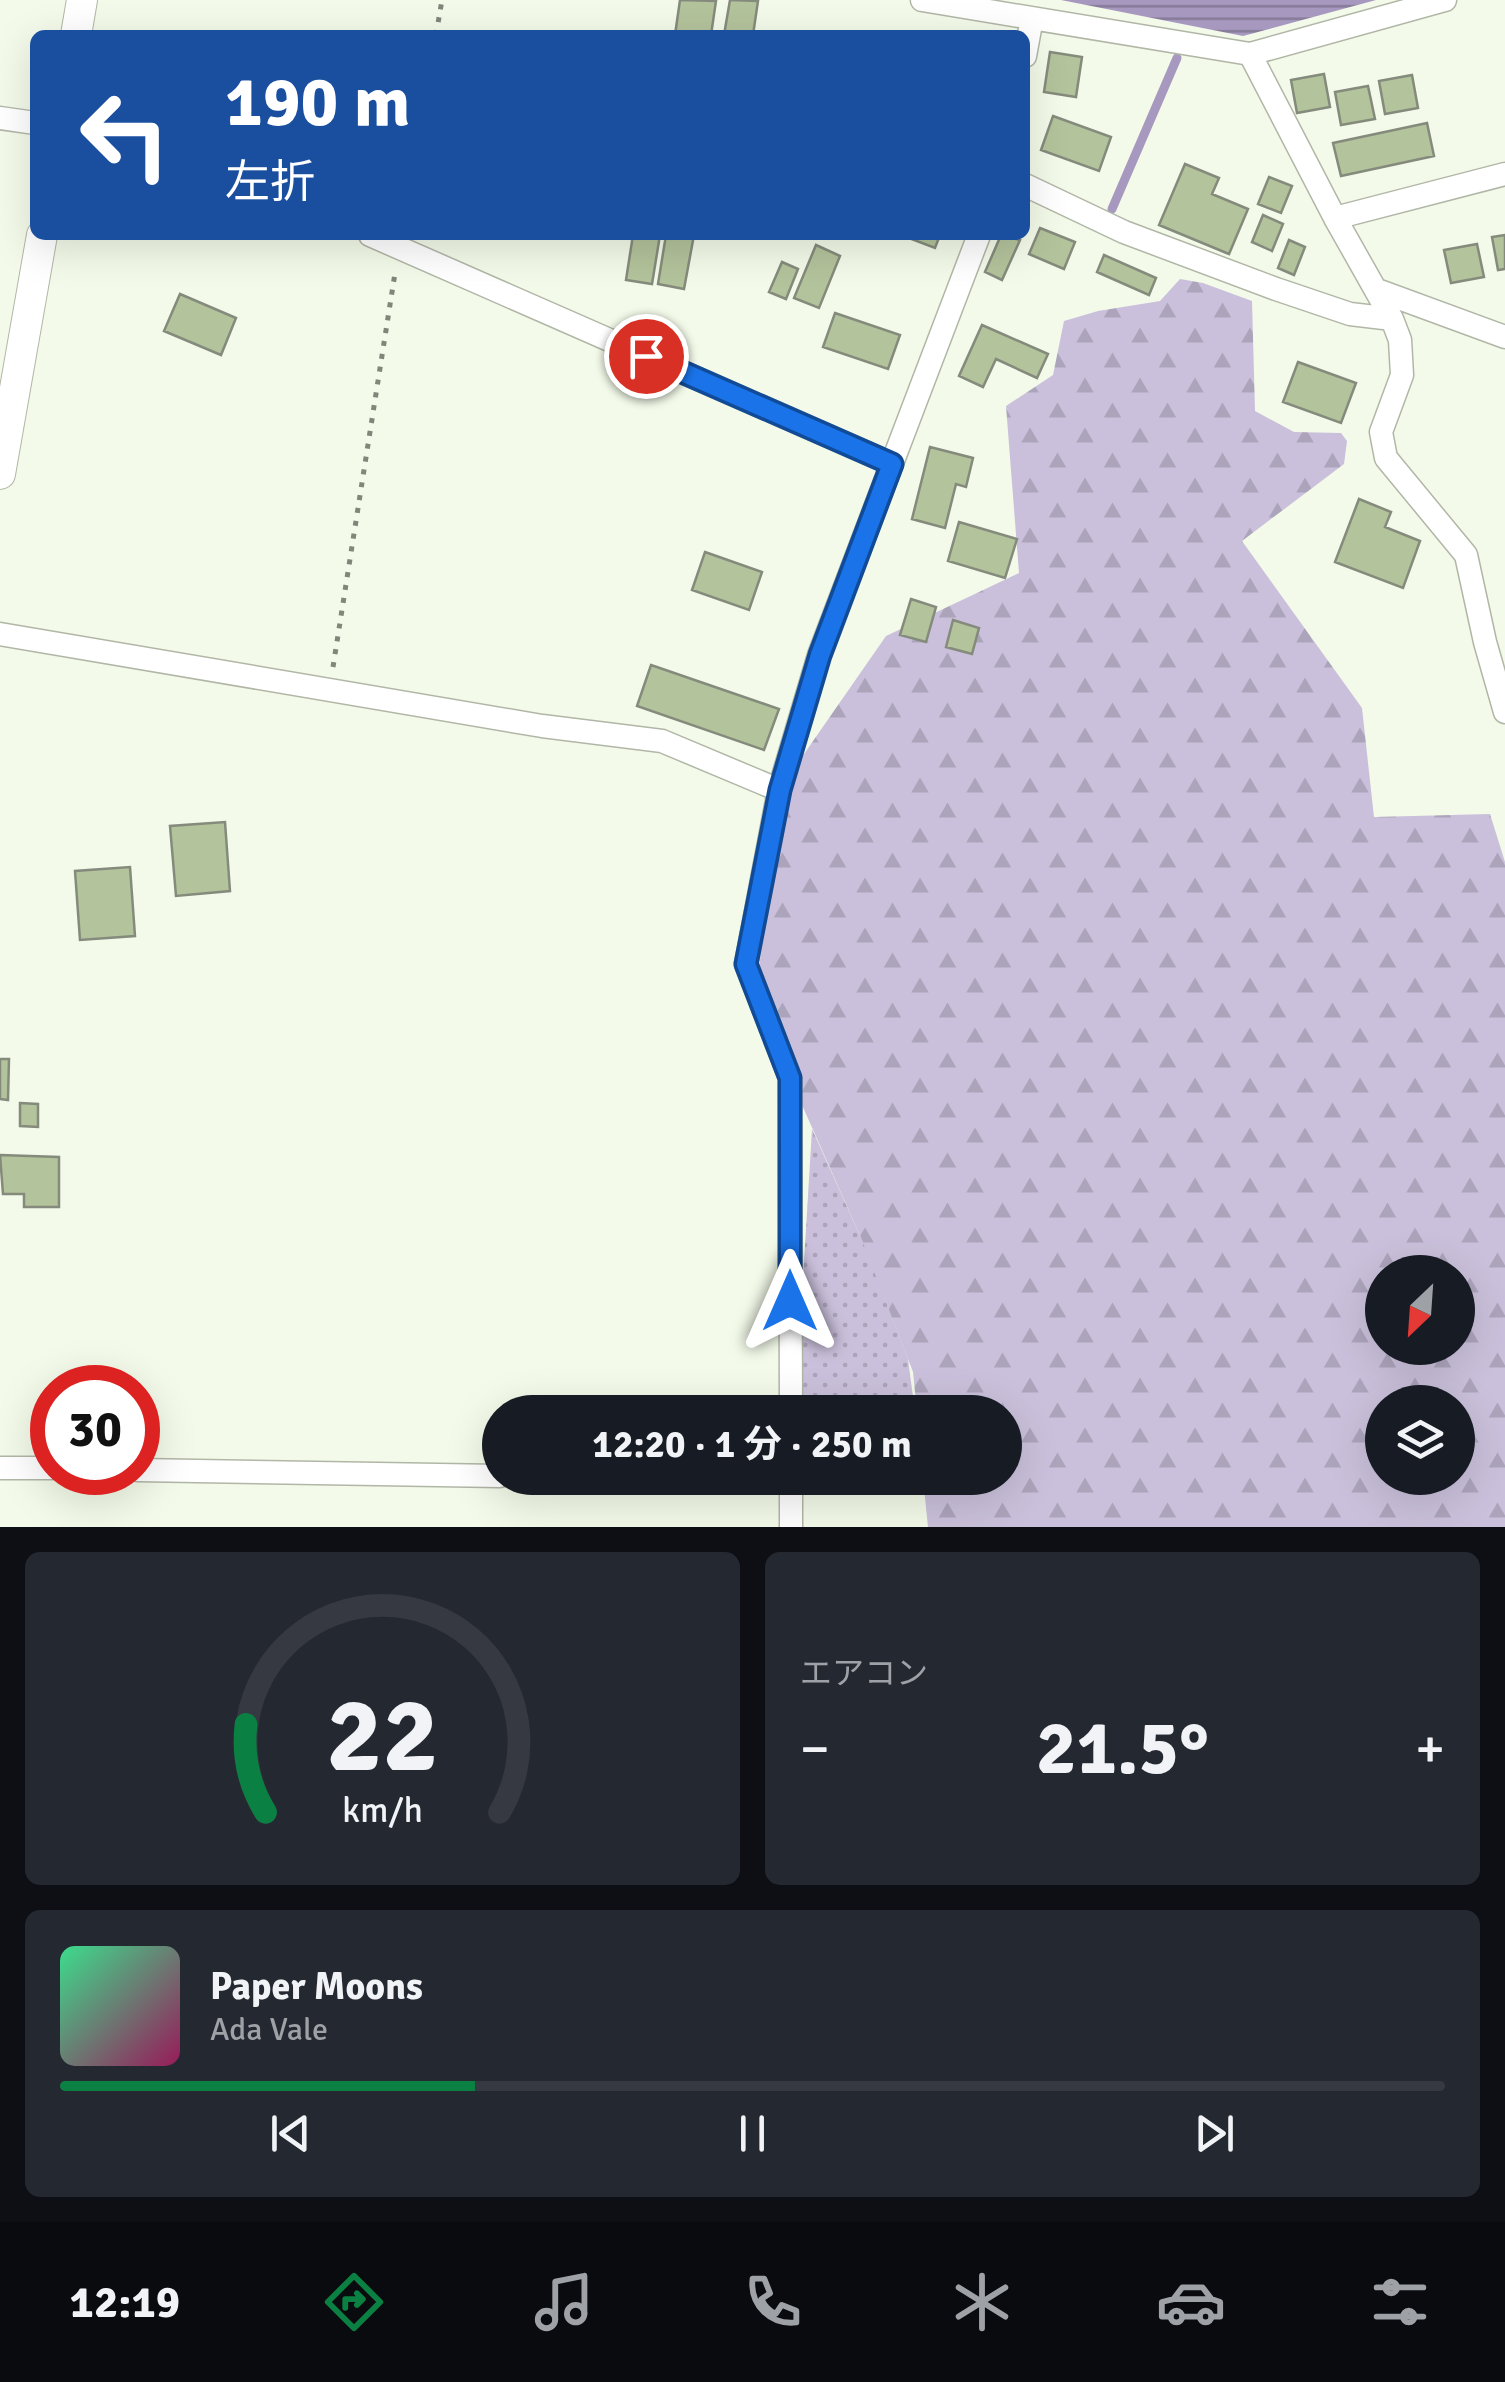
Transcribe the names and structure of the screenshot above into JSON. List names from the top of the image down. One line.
{"north":"bottom left","page":{"turn":["190 m","左折"],"limit":"30","trip":"12:20 · 1 分 · 250 m","tile":"エアコン","heat":["−","21.5°","+"],"song":["Paper Moons","Ada Vale"],"tabs":"12:19","gauge":["22","km/h"]}}
